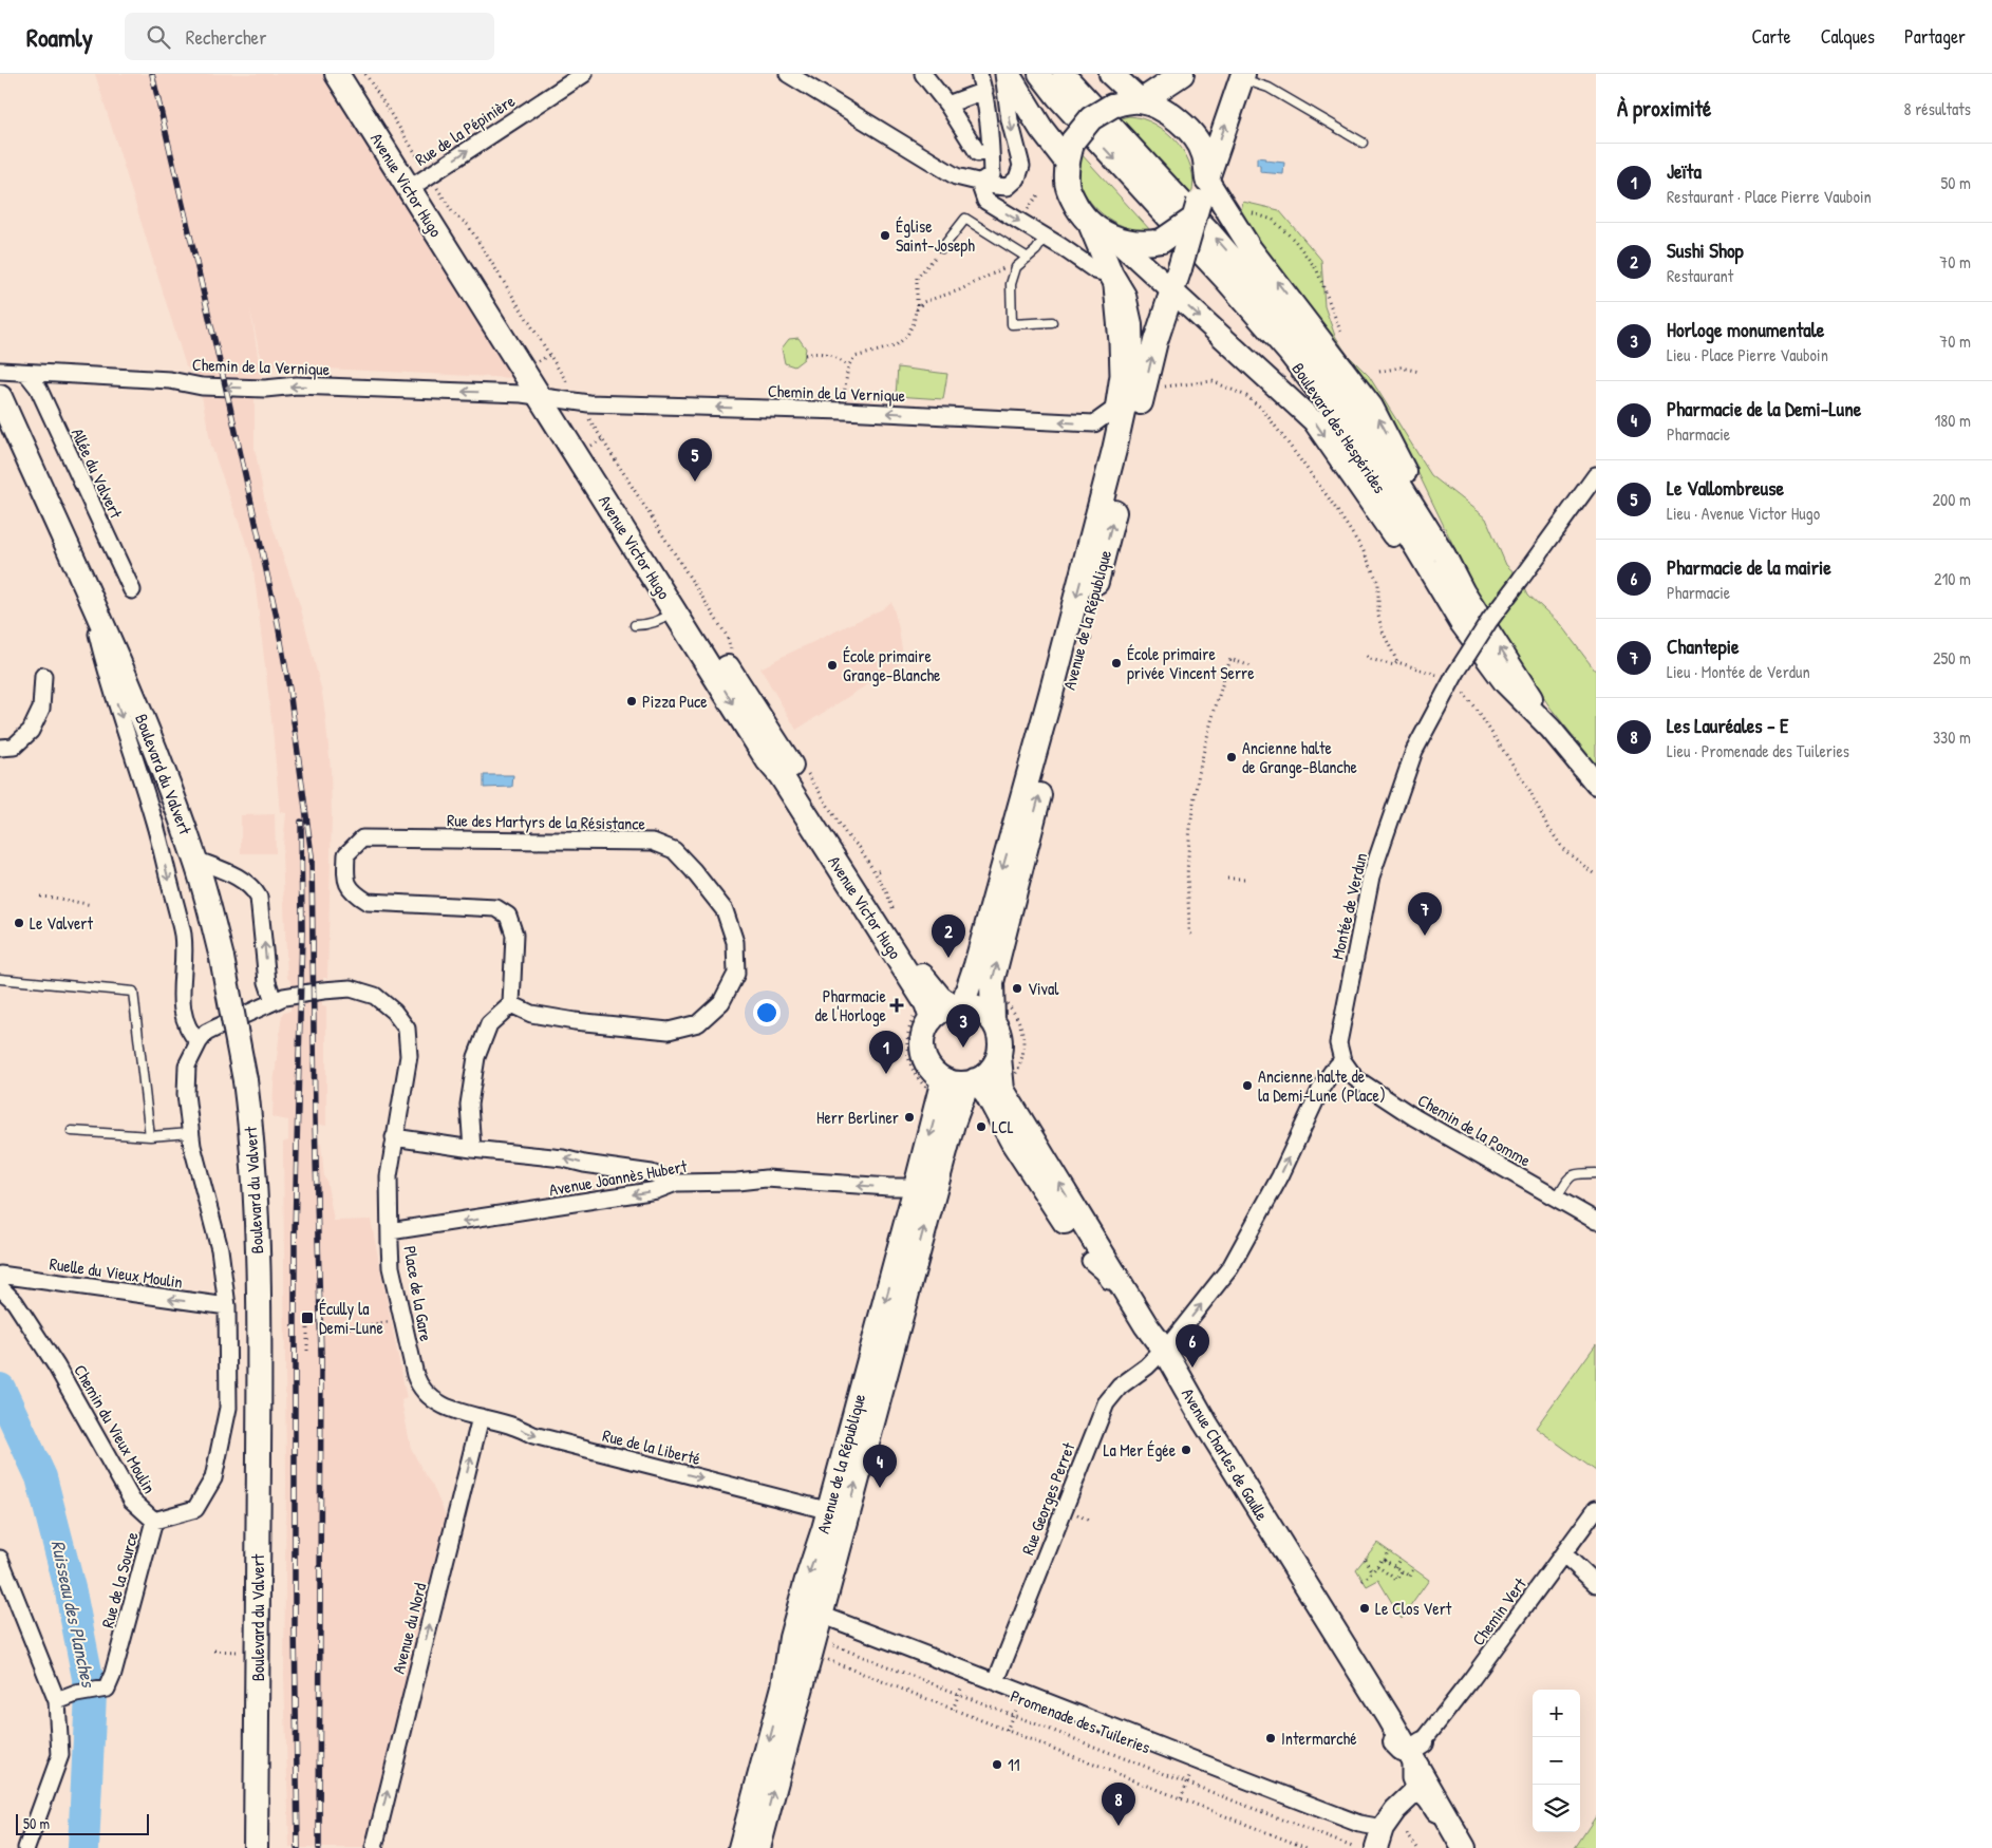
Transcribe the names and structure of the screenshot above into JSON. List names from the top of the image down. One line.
{"streets":{"main road":["Avenue Victor Hugo","Boulevard des Hespérides","Avenue de la République","Boulevard du Valvert","Avenue Charles de Gaulle"],"street":["Rue de la Pépinière","Chemin de la Vernique","Allée du Valvert","Rue des Martyrs de la Résistance","Montée de Verdun","Chemin de la Pomme","Avenue Joannès Hubert","Ruelle du Vieux Moulin","Place de la Gare","Chemin du Vieux Moulin","Rue de la Liberté","Rue Georges Perret","Rue de la Source","Chemin Vert","Avenue du Nord","Promenade des Tuileries"]},"crossings":[["Rue de la Pépinière","Avenue Victor Hugo"],["Avenue Victor Hugo","Chemin de la Vernique"],["Avenue Victor Hugo","Avenue de la République"],["Avenue Victor Hugo","Avenue Charles de Gaulle"],["Chemin de la Vernique","Allée du Valvert"],["Chemin de la Vernique","Avenue de la République"],["Avenue de la République","Avenue Joannès Hubert"],["Avenue de la République","Rue de la Liberté"],["Avenue de la République","Avenue Charles de Gaulle"],["Avenue de la République","Promenade des Tuileries"],["Montée de Verdun","Chemin de la Pomme"],["Avenue Joannès Hubert","Place de la Gare"],["Place de la Gare","Rue de la Liberté"],["Place de la Gare","Avenue du Nord"],["Chemin du Vieux Moulin","Rue de la Source"],["Rue de la Liberté","Avenue du Nord"],["Avenue Charles de Gaulle","Rue Georges Perret"],["Avenue Charles de Gaulle","Chemin Vert"],["Rue Georges Perret","Promenade des Tuileries"]],"one_way":["Rue de la Pépinière","Chemin de la Vernique","Ruelle du Vieux Moulin","Rue de la Liberté","Avenue du Nord"],"water":["Ruisseau des Planches"],"places":{"other":["Église Saint-Joseph","École primaire privée Vincent Serre","École primaire Grange-Blanche","Pizza Puce","Ancienne halte de Grange-Blanche","Le Valvert","Vival","Ancienne halte de la Demi-Lune (Place)","Herr Berliner","LCL","La Mer Égée","Le Clos Vert","Intermarché","11"],"health":["Pharmacie de l'Horloge"],"transit":["Écully la Demi-Lune"]},"scale_bar":"50 m","page":{"header":"Roamly","search":"Rechercher","nav":["Carte","Calques","Partager"],"heading":["À proximité","8 résultats"],"list":[{"mark":"1","name":"Jeïta","note":"Restaurant · Place Pierre Vauboin","value":"50 m"},{"mark":"2","name":"Sushi Shop","note":"Restaurant","value":"70 m"},{"mark":"3","name":"Horloge monumentale","note":"Lieu · Place Pierre Vauboin","value":"70 m"},{"mark":"4","name":"Pharmacie de la Demi-Lune","note":"Pharmacie","value":"180 m"},{"mark":"5","name":"Le Vallombreuse","note":"Lieu · Avenue Victor Hugo","value":"200 m"},{"mark":"6","name":"Pharmacie de la mairie","note":"Pharmacie","value":"210 m"},{"mark":"7","name":"Chantepie","note":"Lieu · Montée de Verdun","value":"250 m"},{"mark":"8","name":"Les Lauréales - E","note":"Lieu · Promenade des Tuileries","value":"330 m"}],"pins":["5","7","2","3","1","6","4","8"],"map_buttons":["+","−"],"scale":"50 m"}}
